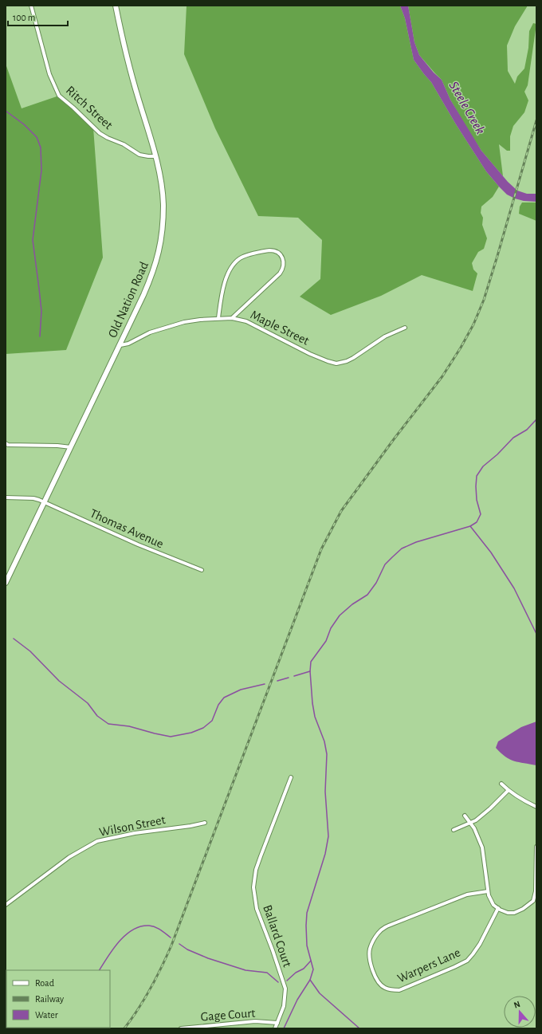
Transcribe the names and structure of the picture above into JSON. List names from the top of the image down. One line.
{"streets":{"main road":["Old Nation Road"],"street":["Ritch Street","Maple Street","Thomas Avenue","Wilson Street","Ballard Court","Warpers Lane","Gage Court"]},"crossings":[["Ritch Street","Old Nation Road"],["Old Nation Road","Maple Street"],["Old Nation Road","Thomas Avenue"],["Ballard Court","Gage Court"]],"water":["Steele Creek"],"legend":["Road","Railway","Water"],"scale_bar":"100 m","north":"top"}
